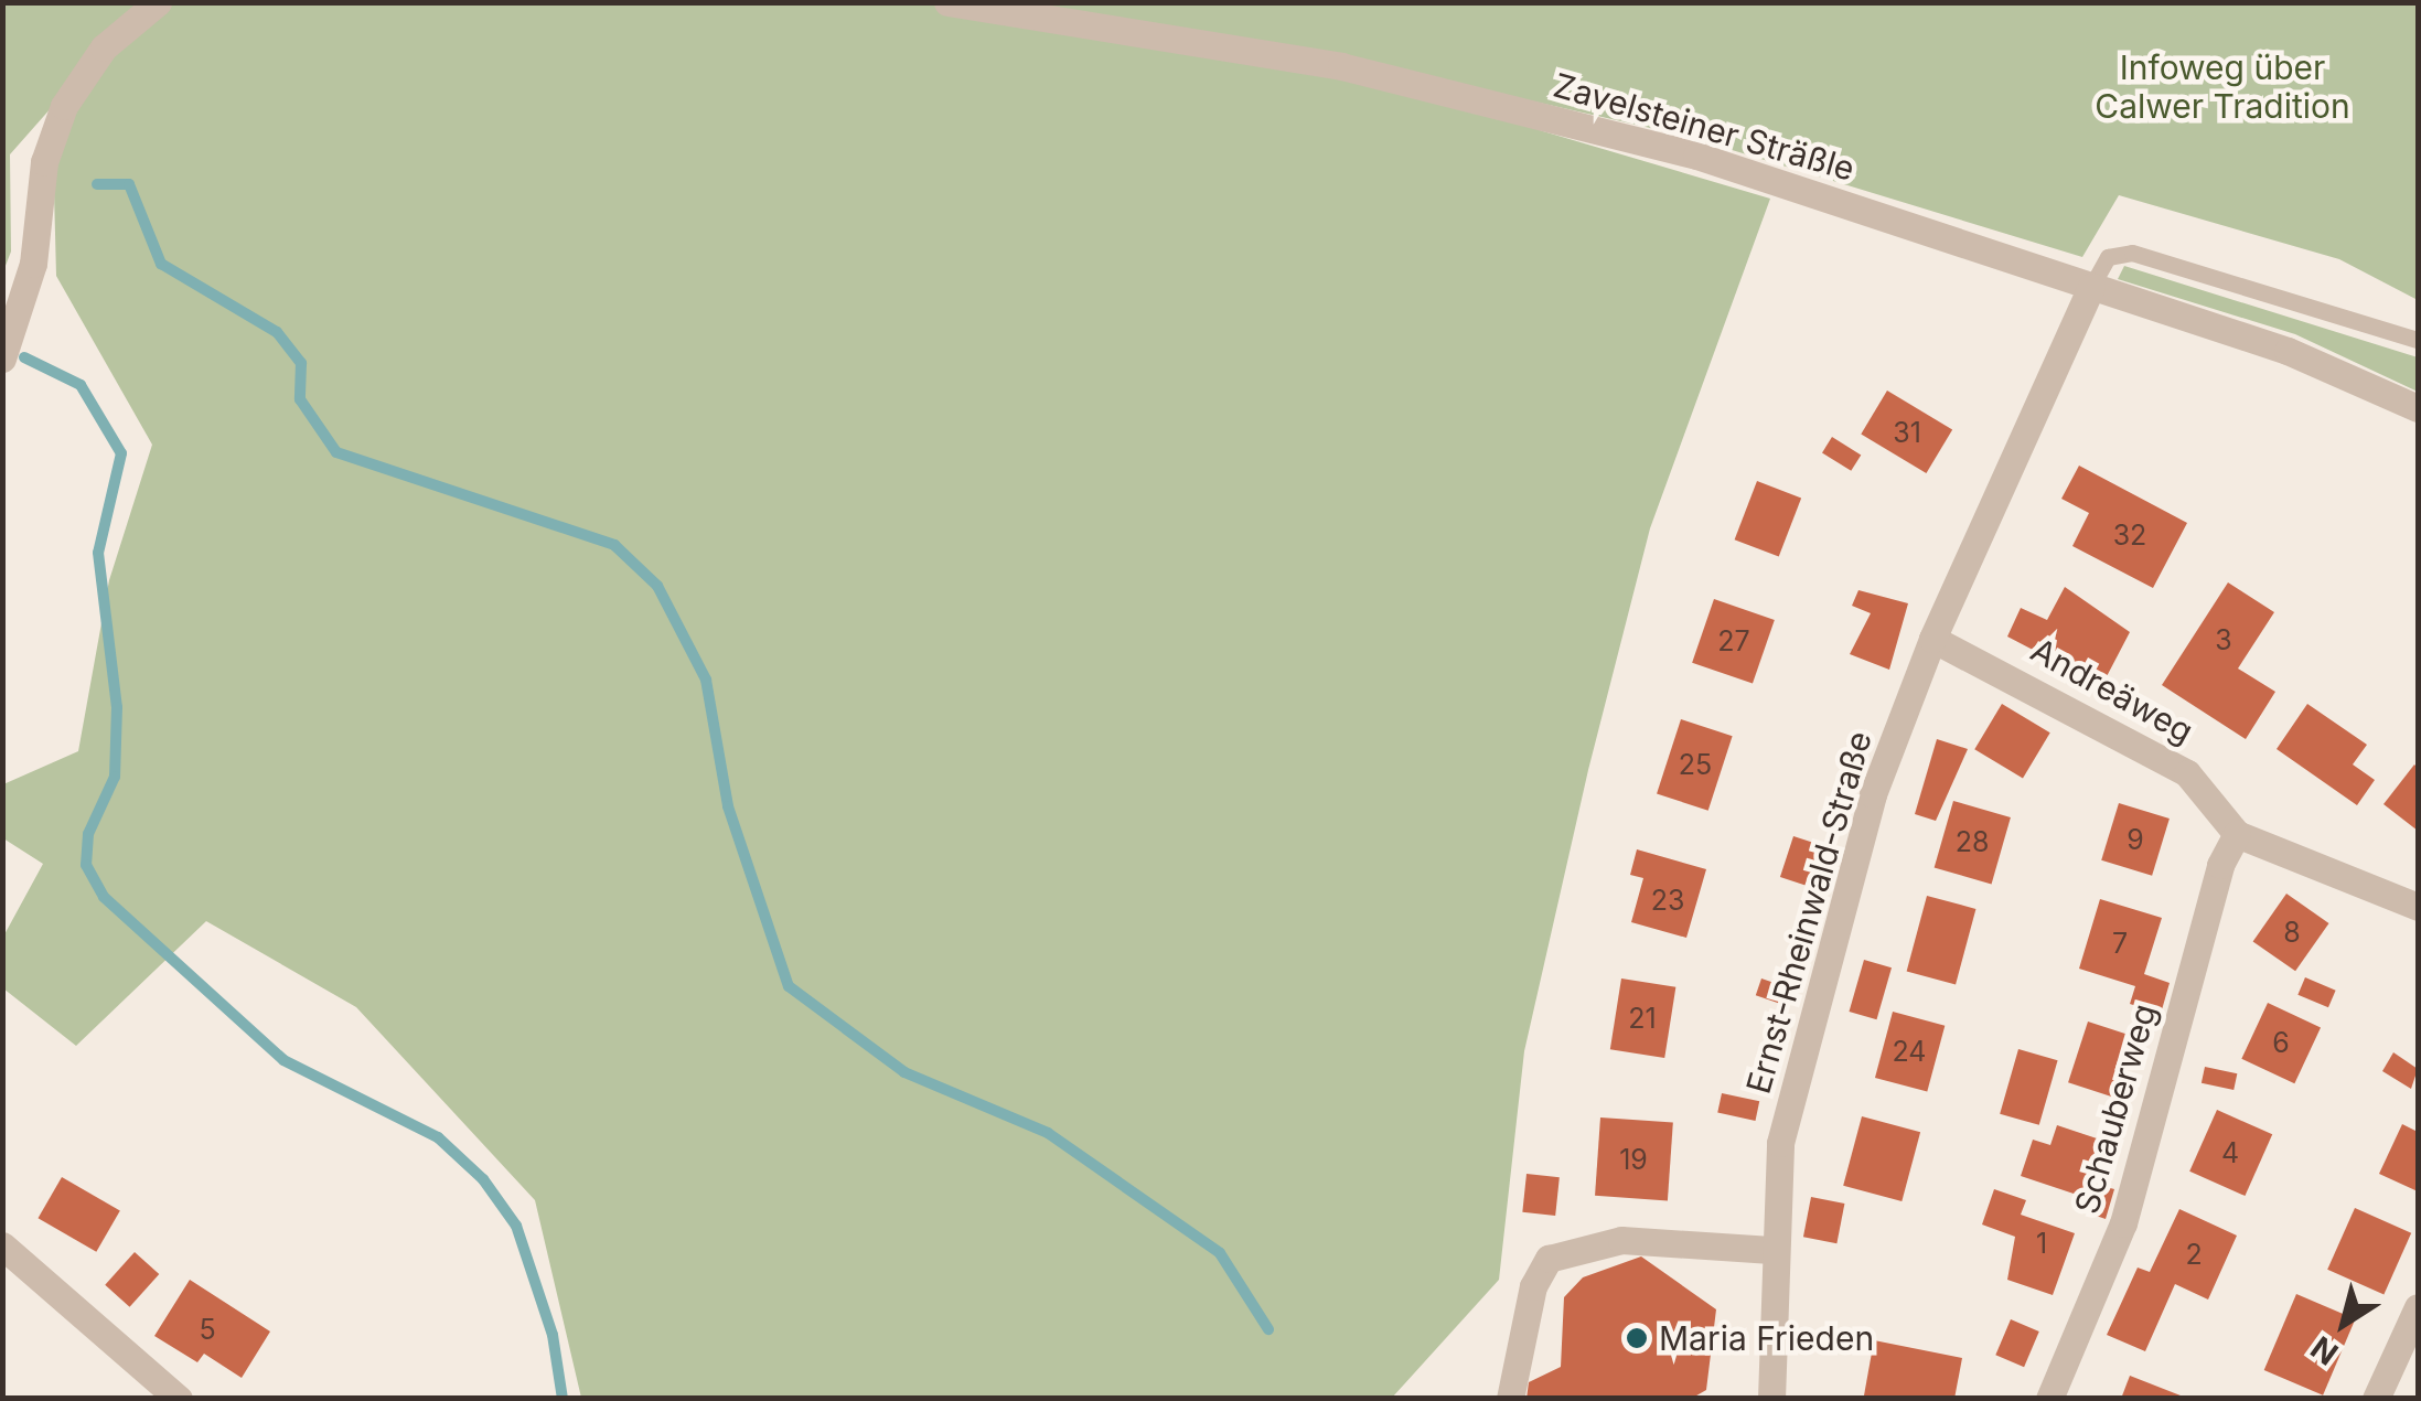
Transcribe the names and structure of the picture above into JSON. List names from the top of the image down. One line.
{"streets":{"street":["Zavelsteiner Sträßle","Andreäweg","Ernst-Rheinwald-Straße","Schauberweg"]},"crossings":[["Zavelsteiner Sträßle","Ernst-Rheinwald-Straße"],["Andreäweg","Ernst-Rheinwald-Straße"],["Andreäweg","Schauberweg"]],"parks":["Infoweg über Calwer Tradition"],"places":["Maria Frieden"],"house_numbers":["31","32","3","27","25","9","28","23","8","7","21","6","24","4","19","1","2","5"],"north":"bottom left"}
